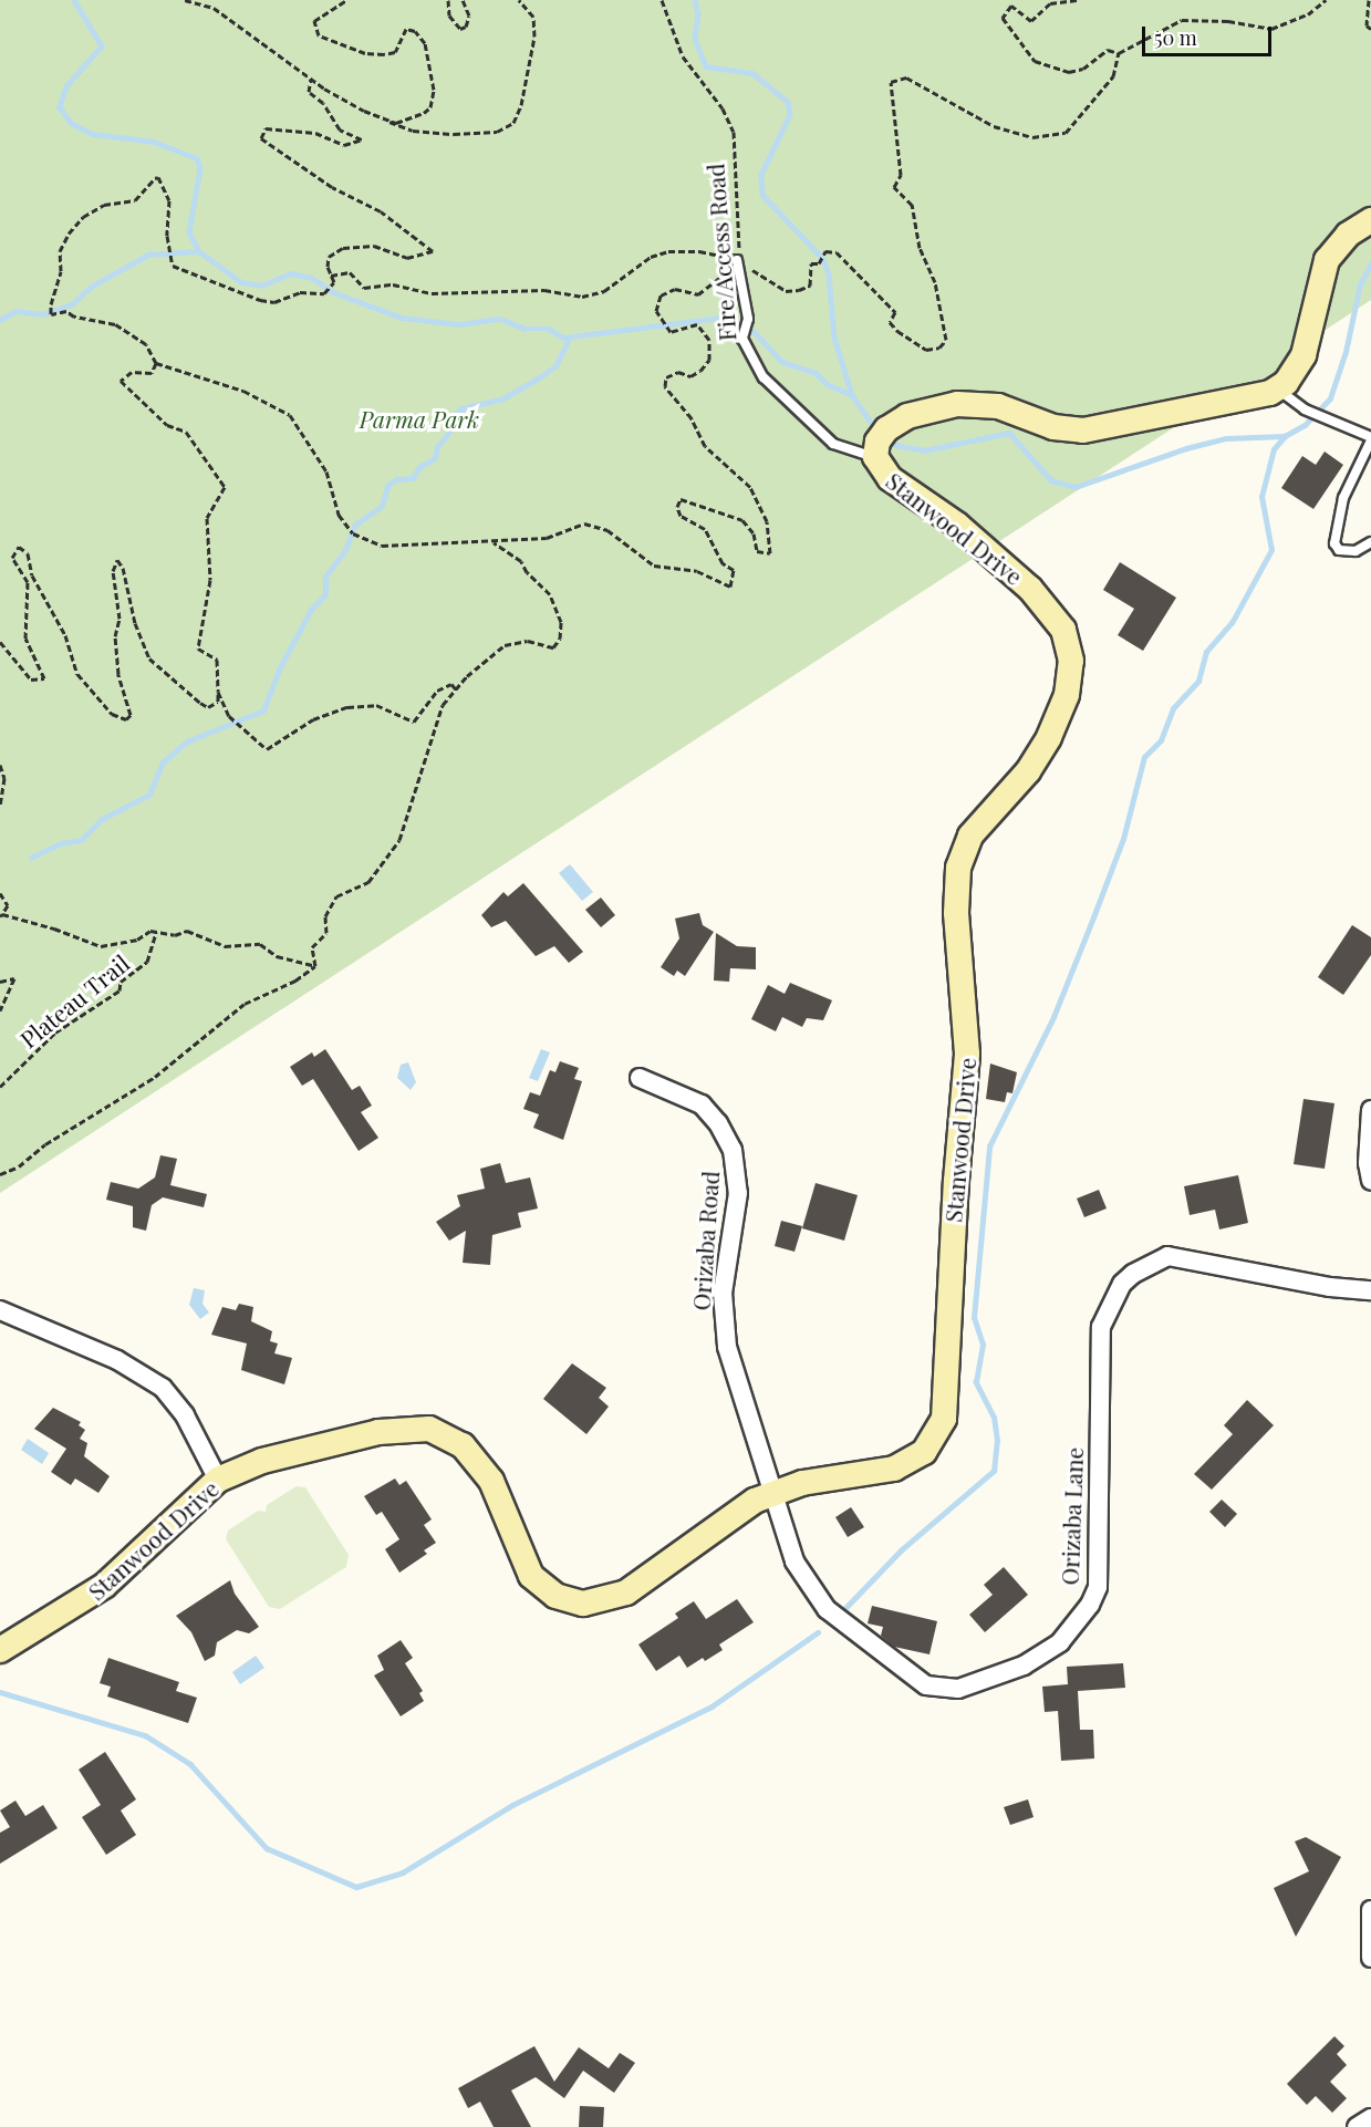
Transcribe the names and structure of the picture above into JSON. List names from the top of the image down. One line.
{"streets":{"main road":["Stanwood Drive"],"street":["Orizaba Road","Orizaba Lane"],"lane":["Fire/Access Road"],"path":["Plateau Trail"]},"crossings":[["Fire/Access Road","Stanwood Drive"],["Stanwood Drive","Orizaba Road"],["Stanwood Drive","Orizaba Lane"],["Orizaba Road","Orizaba Lane"]],"parks":["Parma Park"],"scale_bar":"50 m"}
